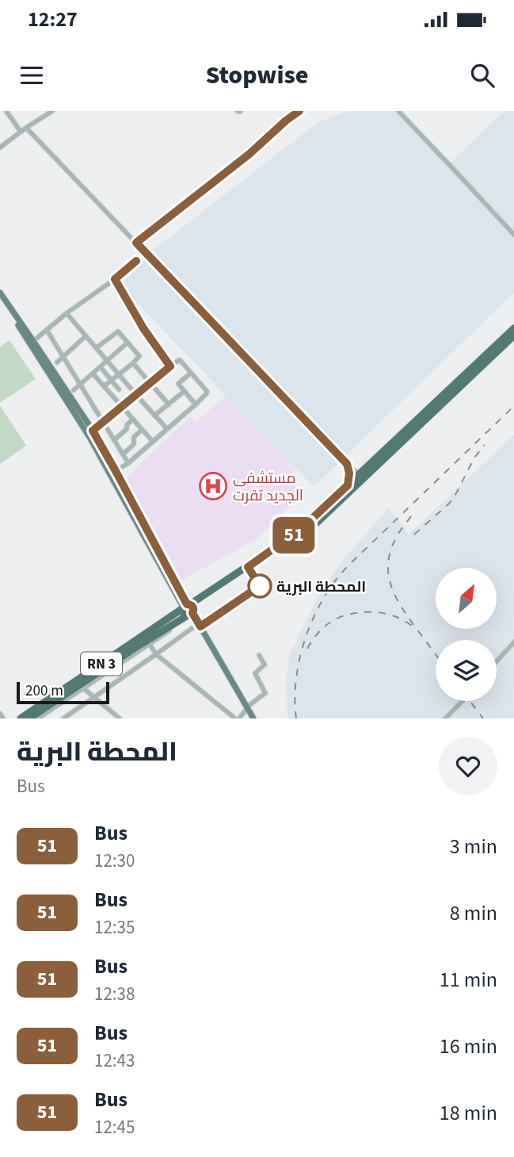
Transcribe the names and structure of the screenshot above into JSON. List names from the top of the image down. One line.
{"streets":{"highway":["RN 3"]},"places":{"hospital":["مستشفى الجديد تقرت"],"other":["المحطة البرية"]},"lines":["bus line 51"],"scale_bar":"200 m","north":"top right","page":{"status":"12:27","header":"Stopwise","on_map":"51","scale":"200 m","heading":["المحطة البرية","Bus"],"list":[{"mark":"51","name":"Bus","note":"12:30","value":"3 min"},{"mark":"51","name":"Bus","note":"12:35","value":"8 min"},{"mark":"51","name":"Bus","note":"12:38","value":"11 min"},{"mark":"51","name":"Bus","note":"12:43","value":"16 min"},{"mark":"51","name":"Bus","note":"12:45","value":"18 min"}]}}
